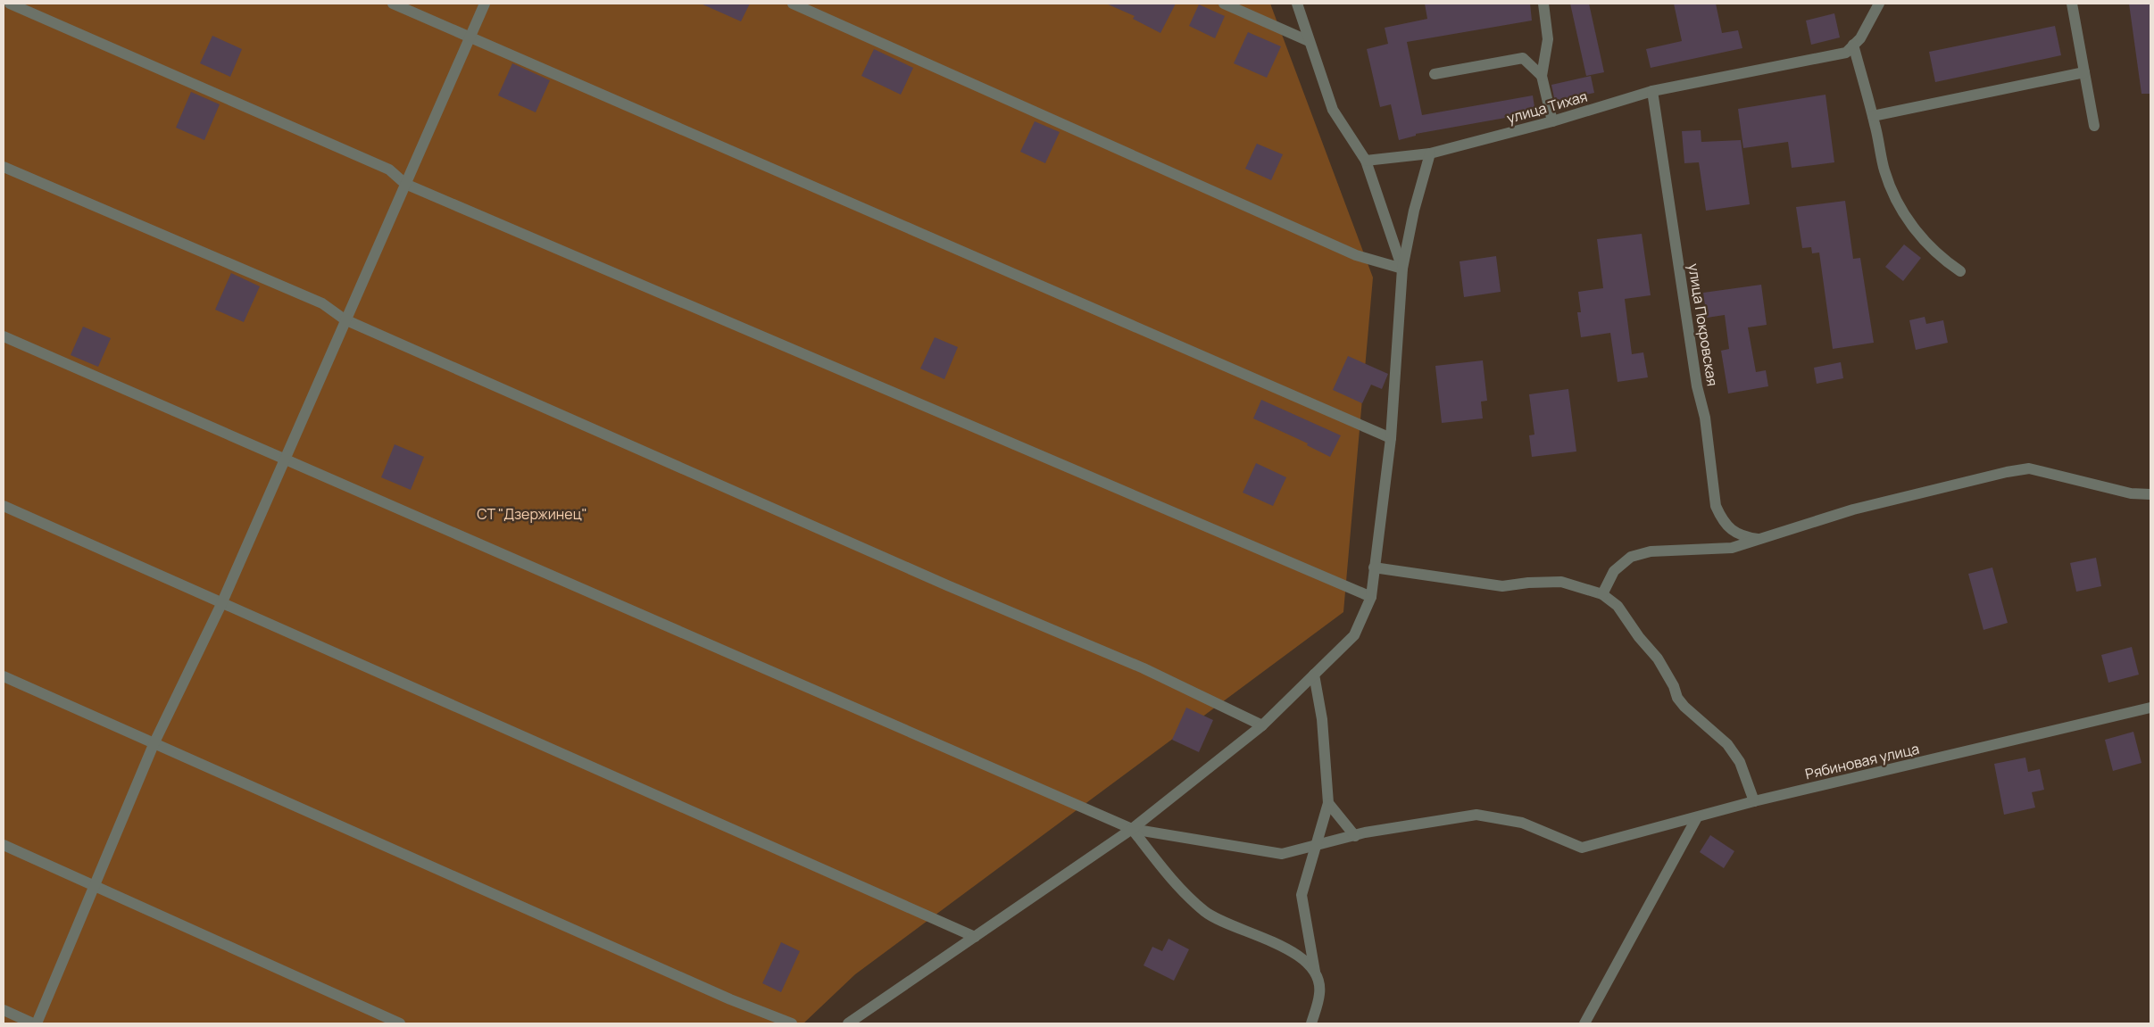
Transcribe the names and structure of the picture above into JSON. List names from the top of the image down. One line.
{"streets":{"street":["улица Тихая","улица Покровская","Рябиновая улица"]},"crossings":[["улица Тихая","улица Покровская"]],"parks":["СТ \"Дзержинец\""]}
